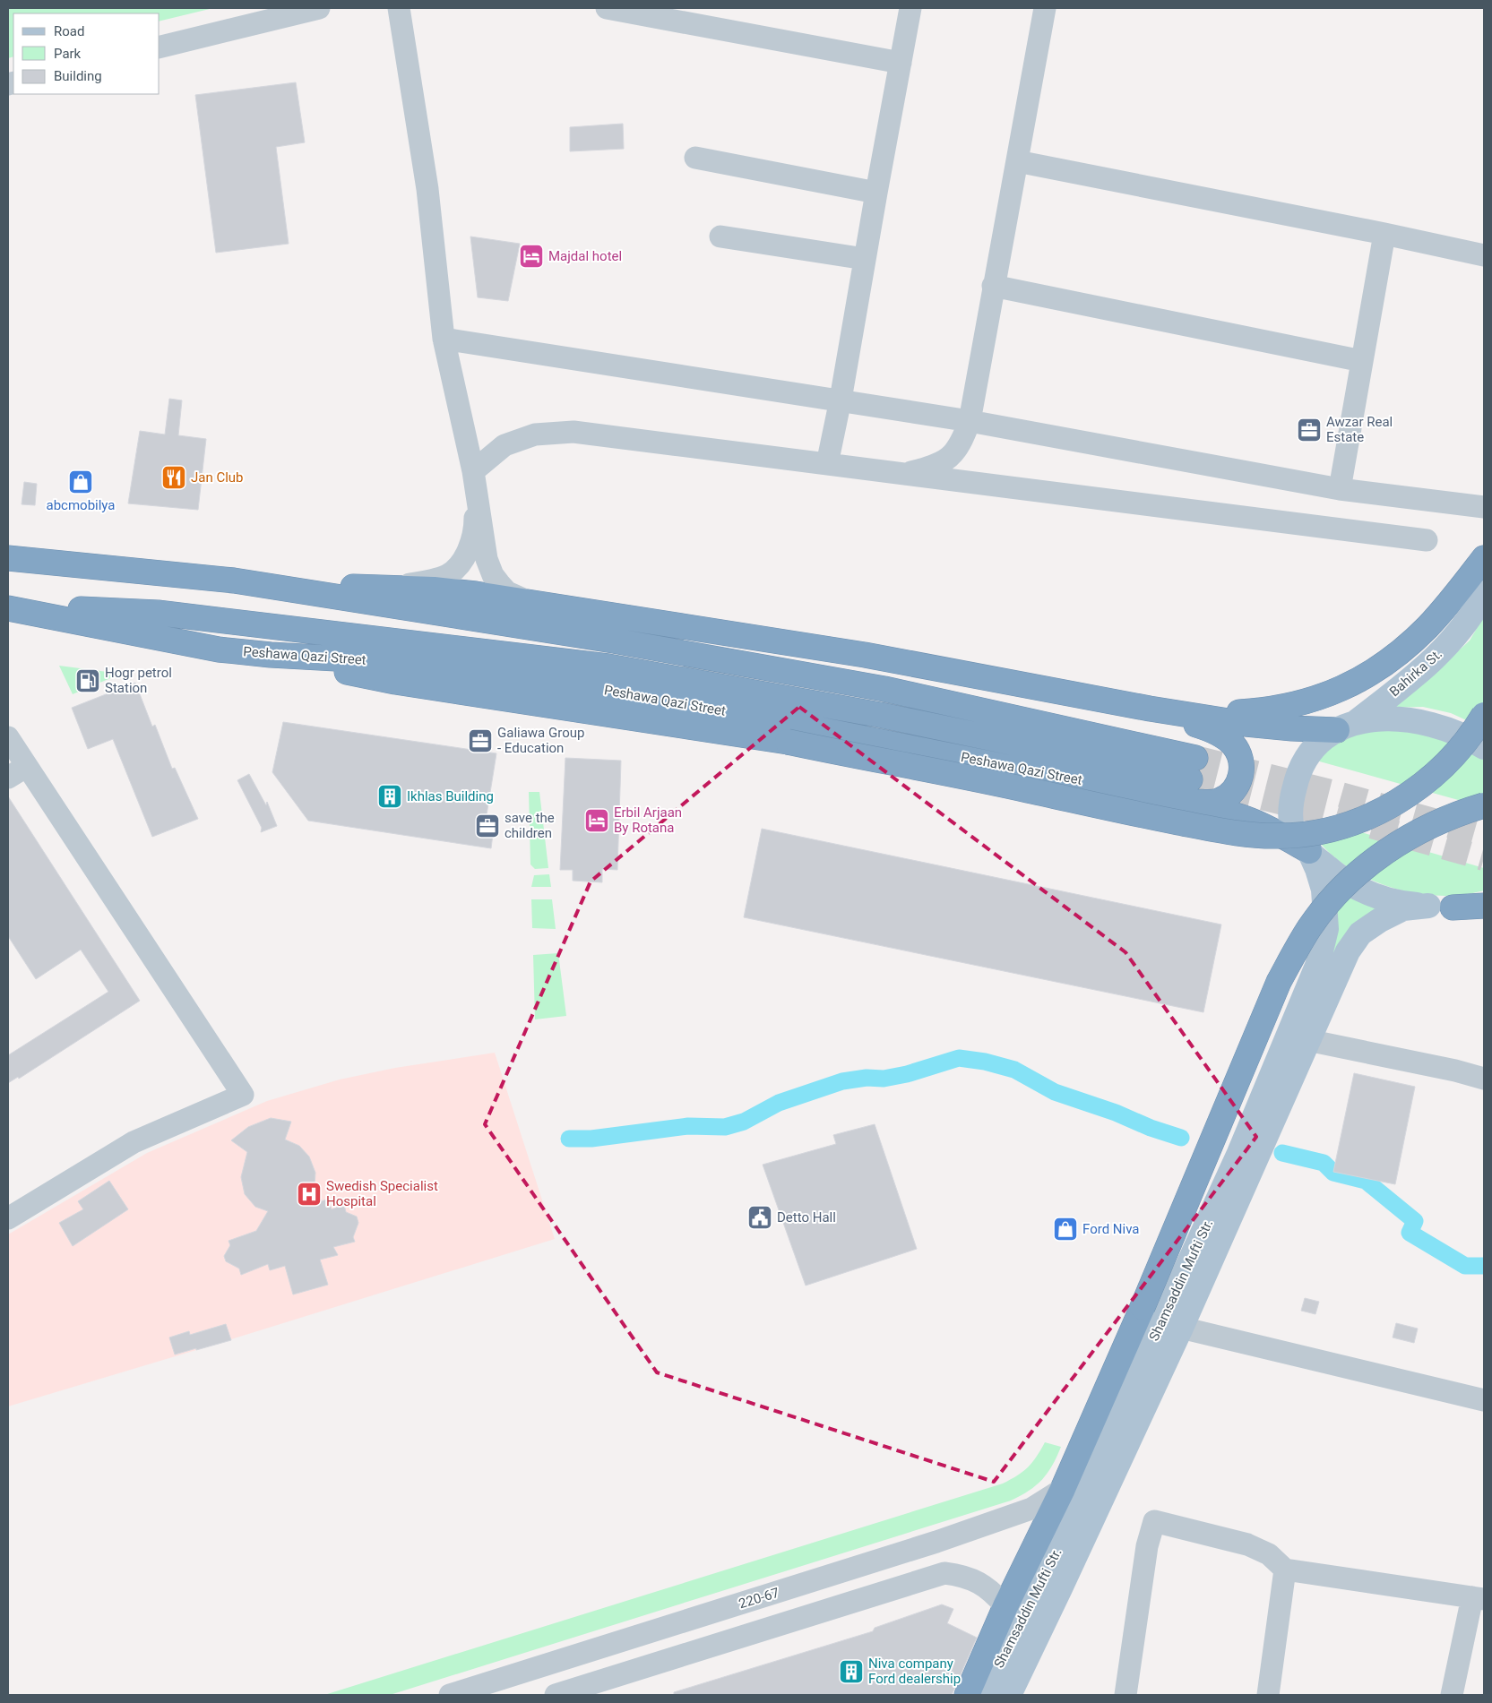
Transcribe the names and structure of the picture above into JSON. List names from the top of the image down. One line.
{"streets":{"highway":["Peshawa Qazi Street"],"main road":["Bahirka St.","Shamsaddin Mufti Str."],"street":["220-67"]},"crossings":[["Peshawa Qazi Street","Bahirka St."],["Peshawa Qazi Street","Shamsaddin Mufti Str."]],"places":{"hotel":["Majdal hotel","Erbil Arjaan By Rotana"],"office":["Awzar Real Estate","Galiawa Group - Education","save the children"],"restaurant":["Jan Club"],"shop":["abcmobilya","Ford Niva"],"fuel station":["Hogr petrol Station"],"building":["Ikhlas Building","Niva company Ford dealership"],"hospital":["Swedish Specialist Hospital"],"public building":["Detto Hall"]},"legend":["Road","Park","Building"]}
